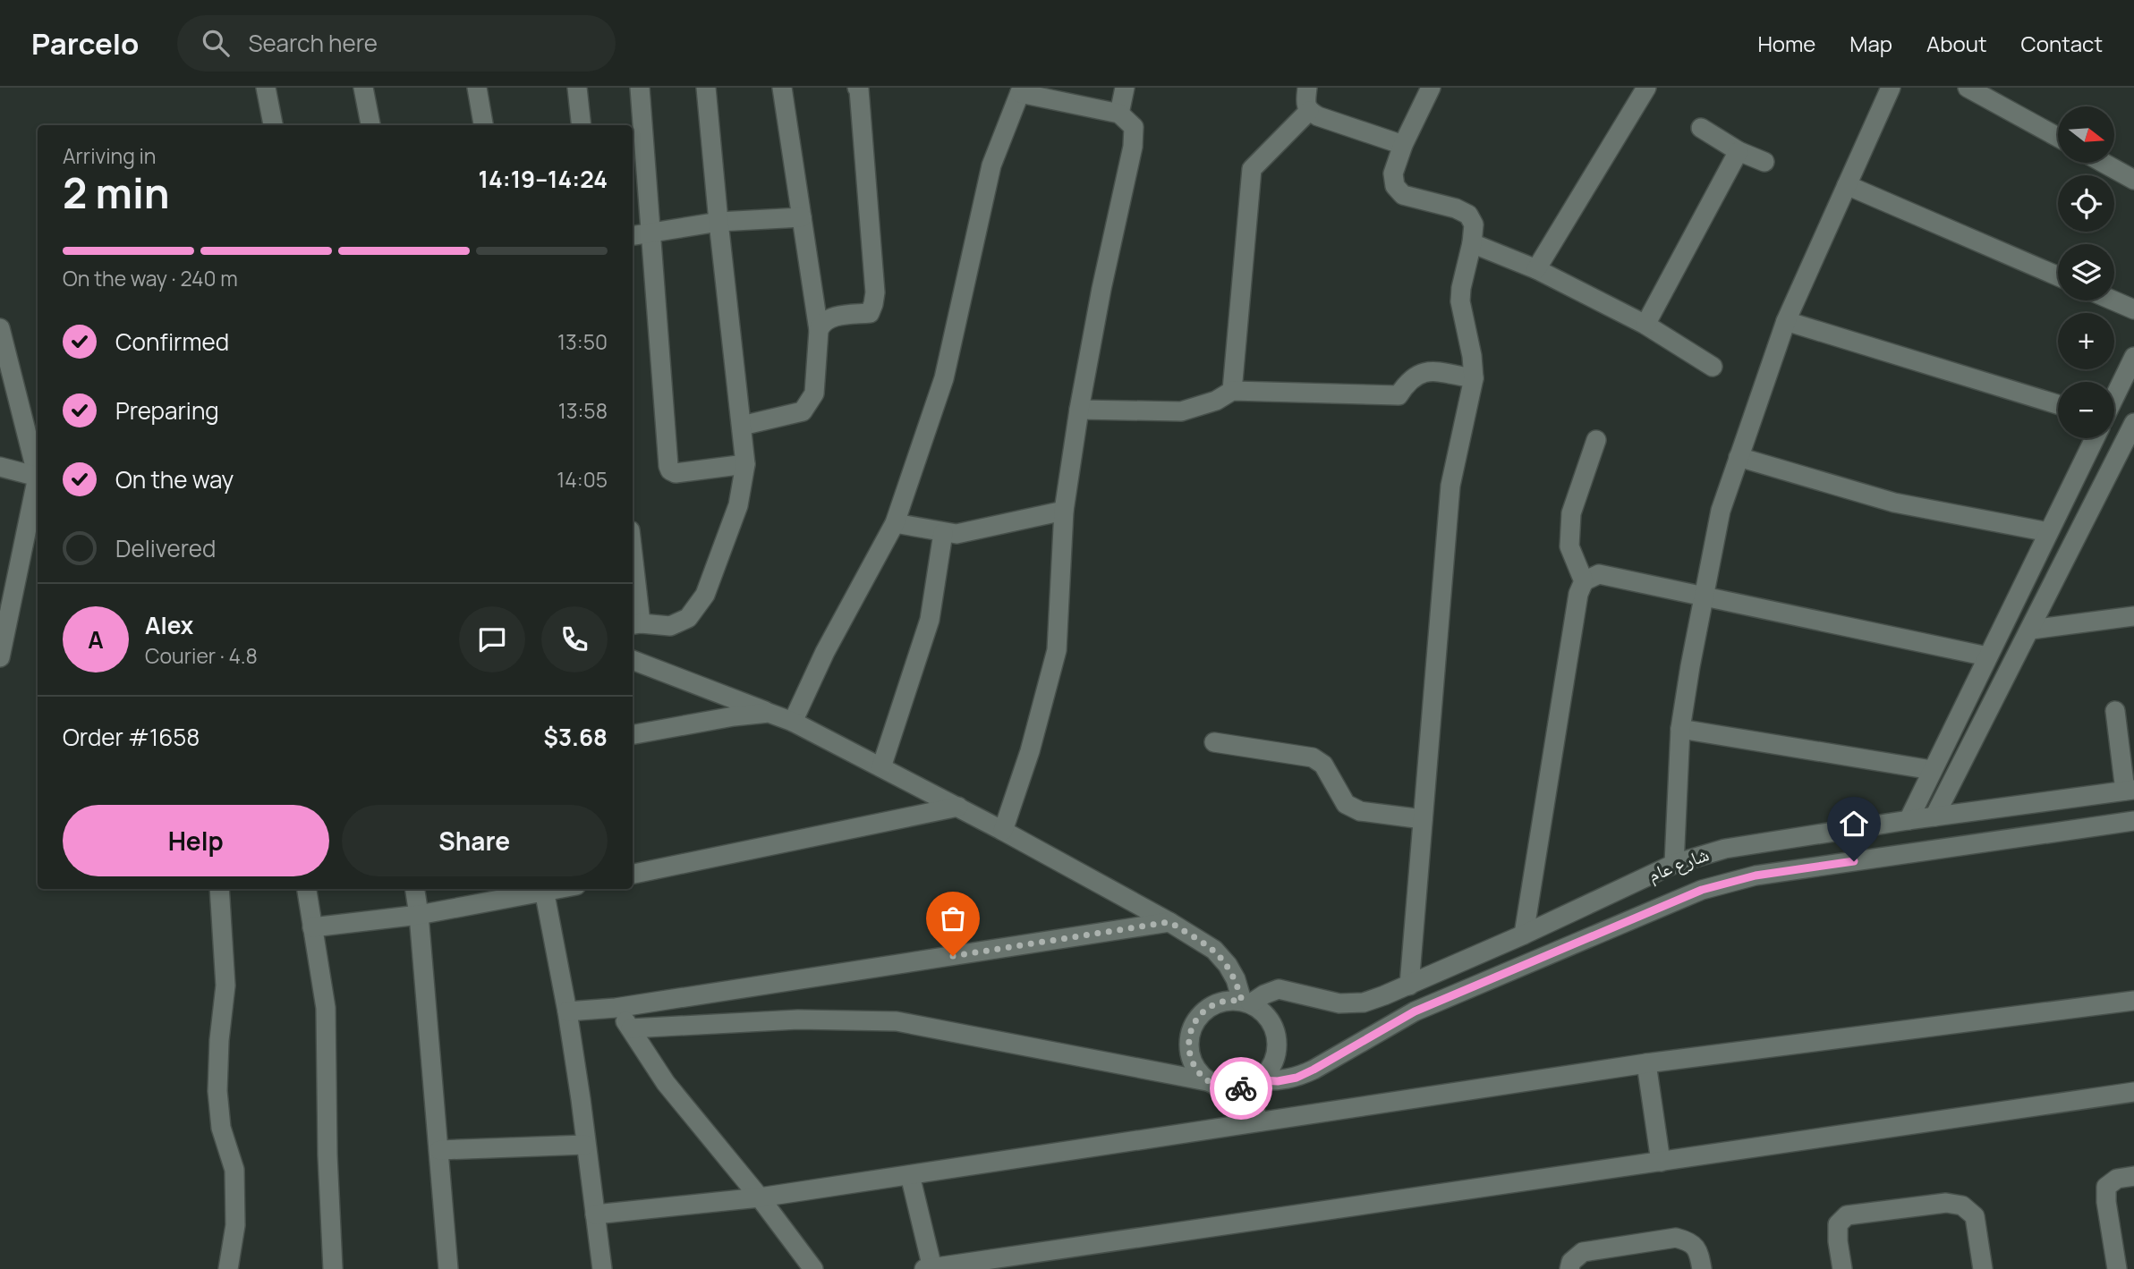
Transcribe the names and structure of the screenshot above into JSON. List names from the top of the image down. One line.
{"streets":{"street":["شارع عام"]},"north":"right","page":{"header":"Parcelo","search":"Search here","nav":["Home","Map","About","Contact"],"map_buttons":["+","−"],"heading":["2 min","Arriving in","14:19–14:24"],"panel":["Alex","Courier · 4.8","Order #1658","$3.68"],"bar":"On the way · 240 m","list":[["Confirmed","13:50"],["Preparing","13:58"],["On the way","14:05"],"Delivered"],"round":"A","buttons":["Help","Share"]}}
